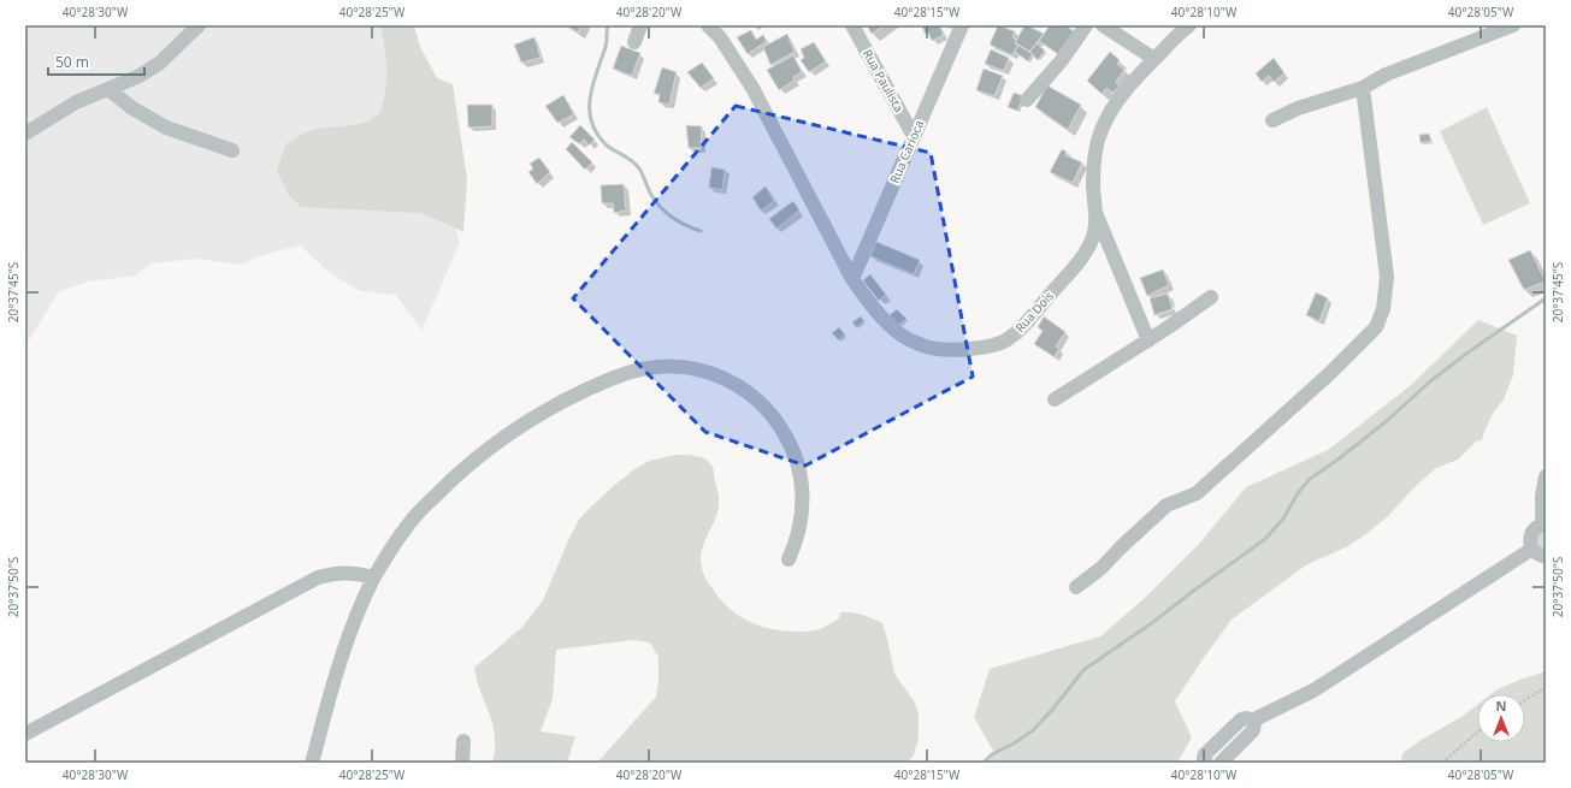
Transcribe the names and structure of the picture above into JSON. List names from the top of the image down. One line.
{"streets":{"street":["Rua Paulista","Rua Carioca","Rua Dois"]},"crossings":[["Rua Paulista","Rua Carioca"],["Rua Carioca","Rua Dois"]],"scale_bar":"50 m","north":"top","coordinates":["40°28'30\"W","40°28'25\"W","40°28'20\"W","40°28'15\"W","40°28'10\"W","40°28'05\"W","20°37'45\"S","20°37'50\"S"]}
